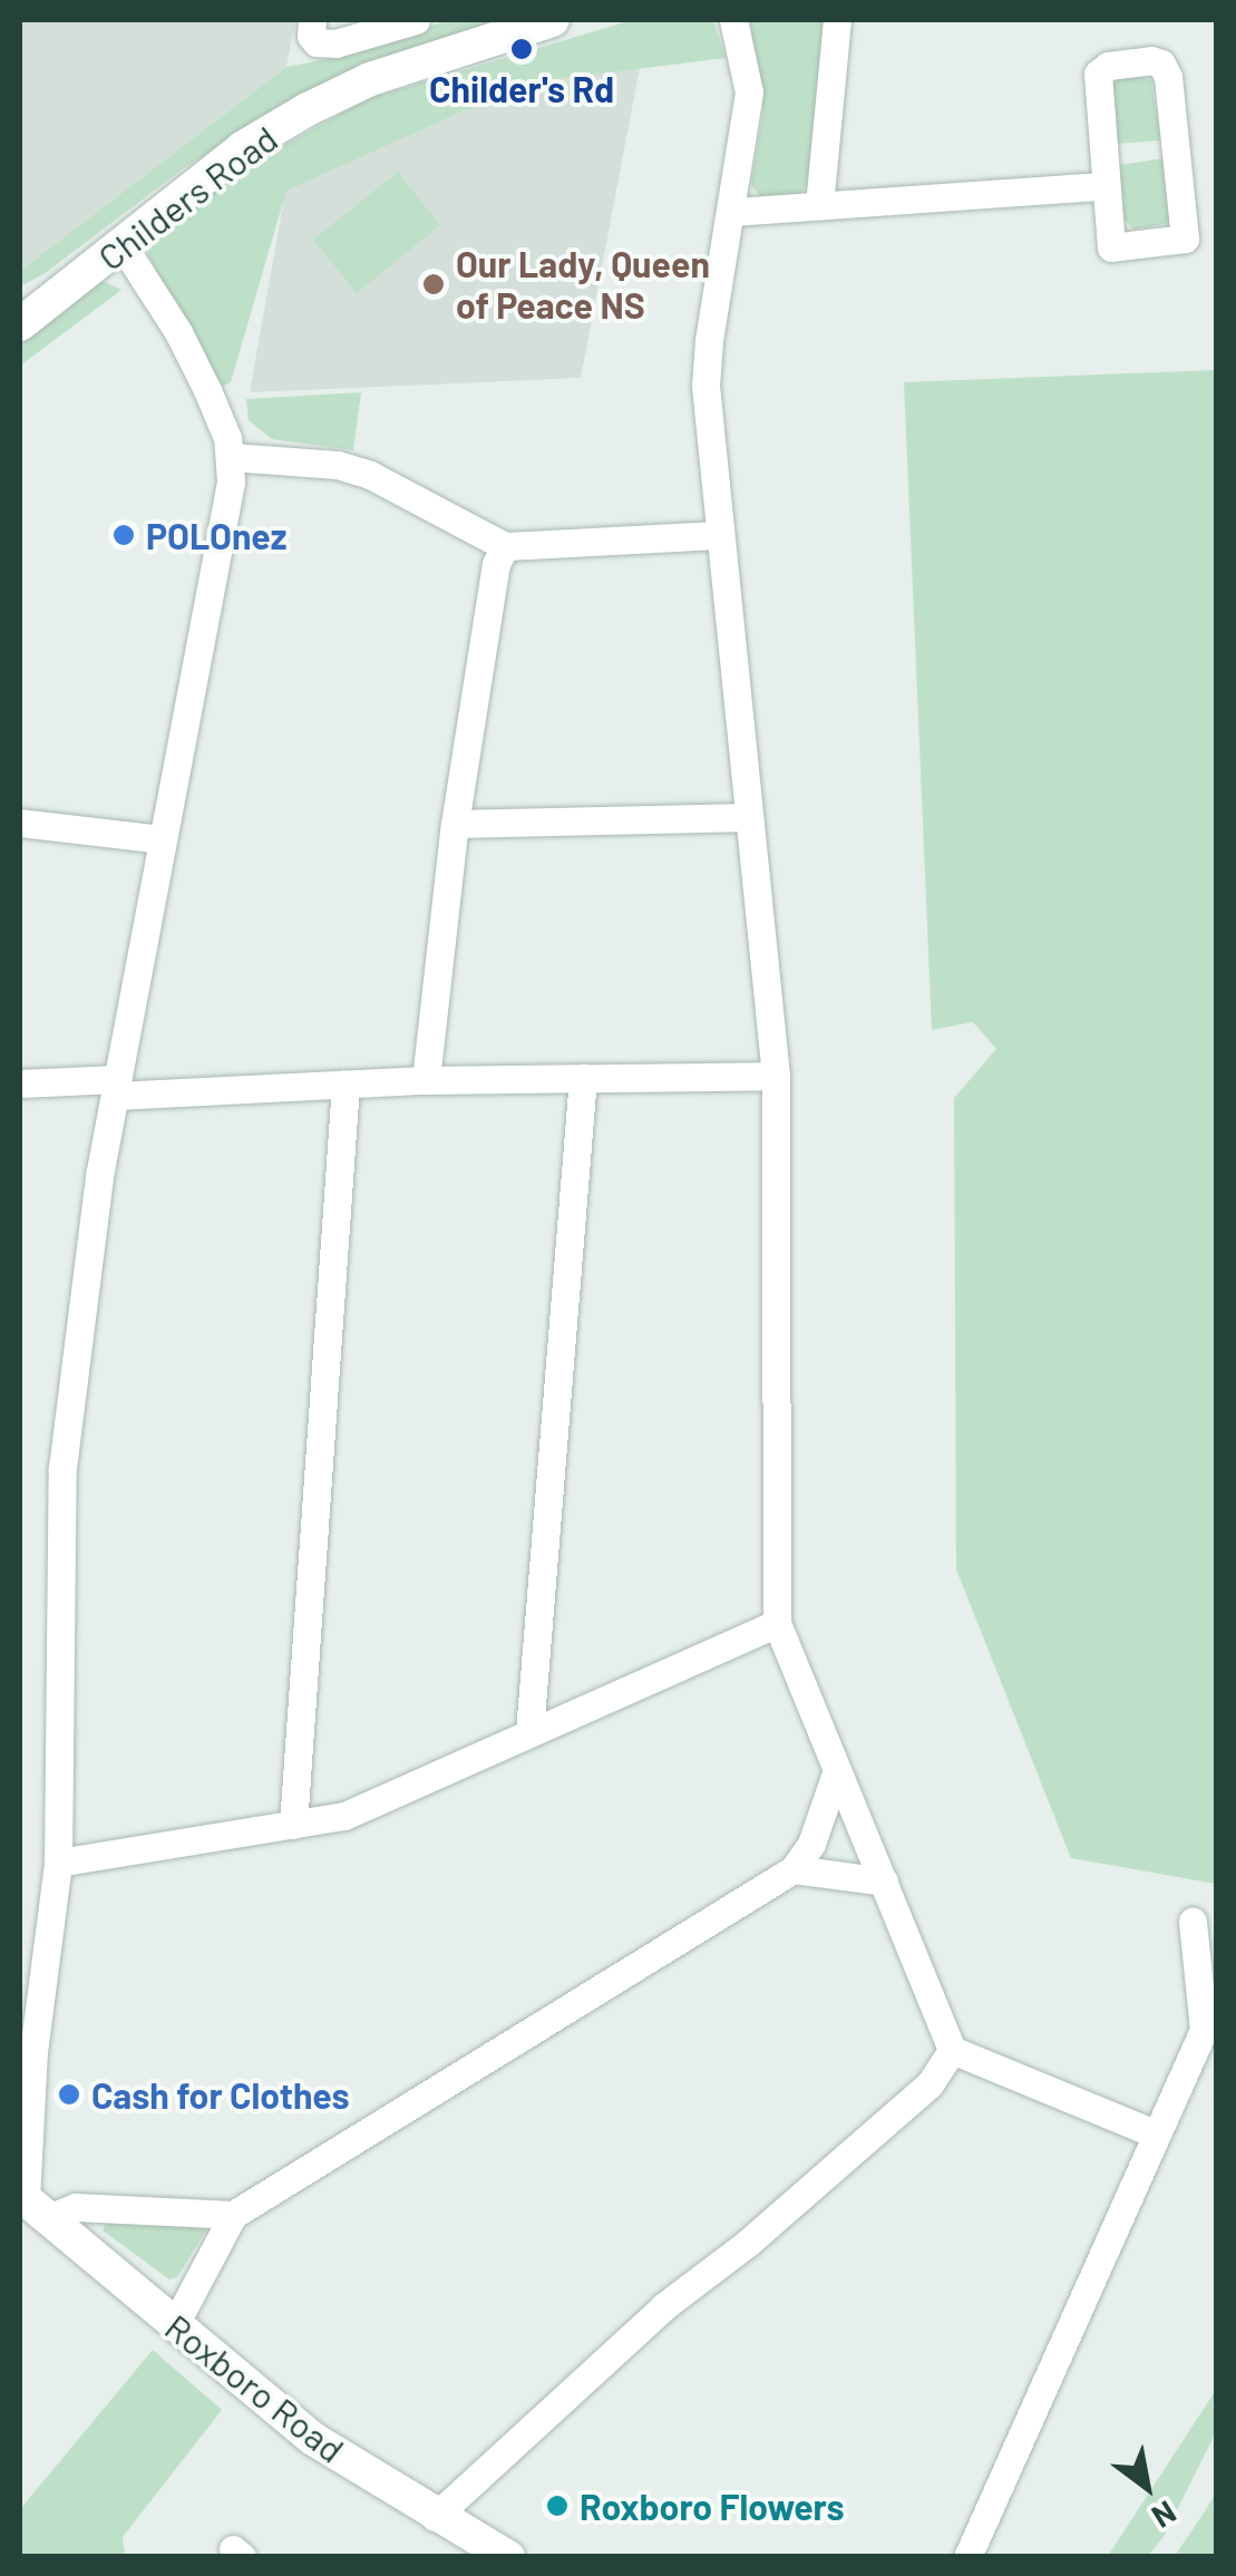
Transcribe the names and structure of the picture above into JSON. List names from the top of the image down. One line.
{"streets":{"main road":["Childers Road","Roxboro Road"]},"places":["Childer's Rd","Our Lady, Queen of Peace NS","POLOnez","Cash for Clothes","Roxboro Flowers"],"north":"bottom right"}
